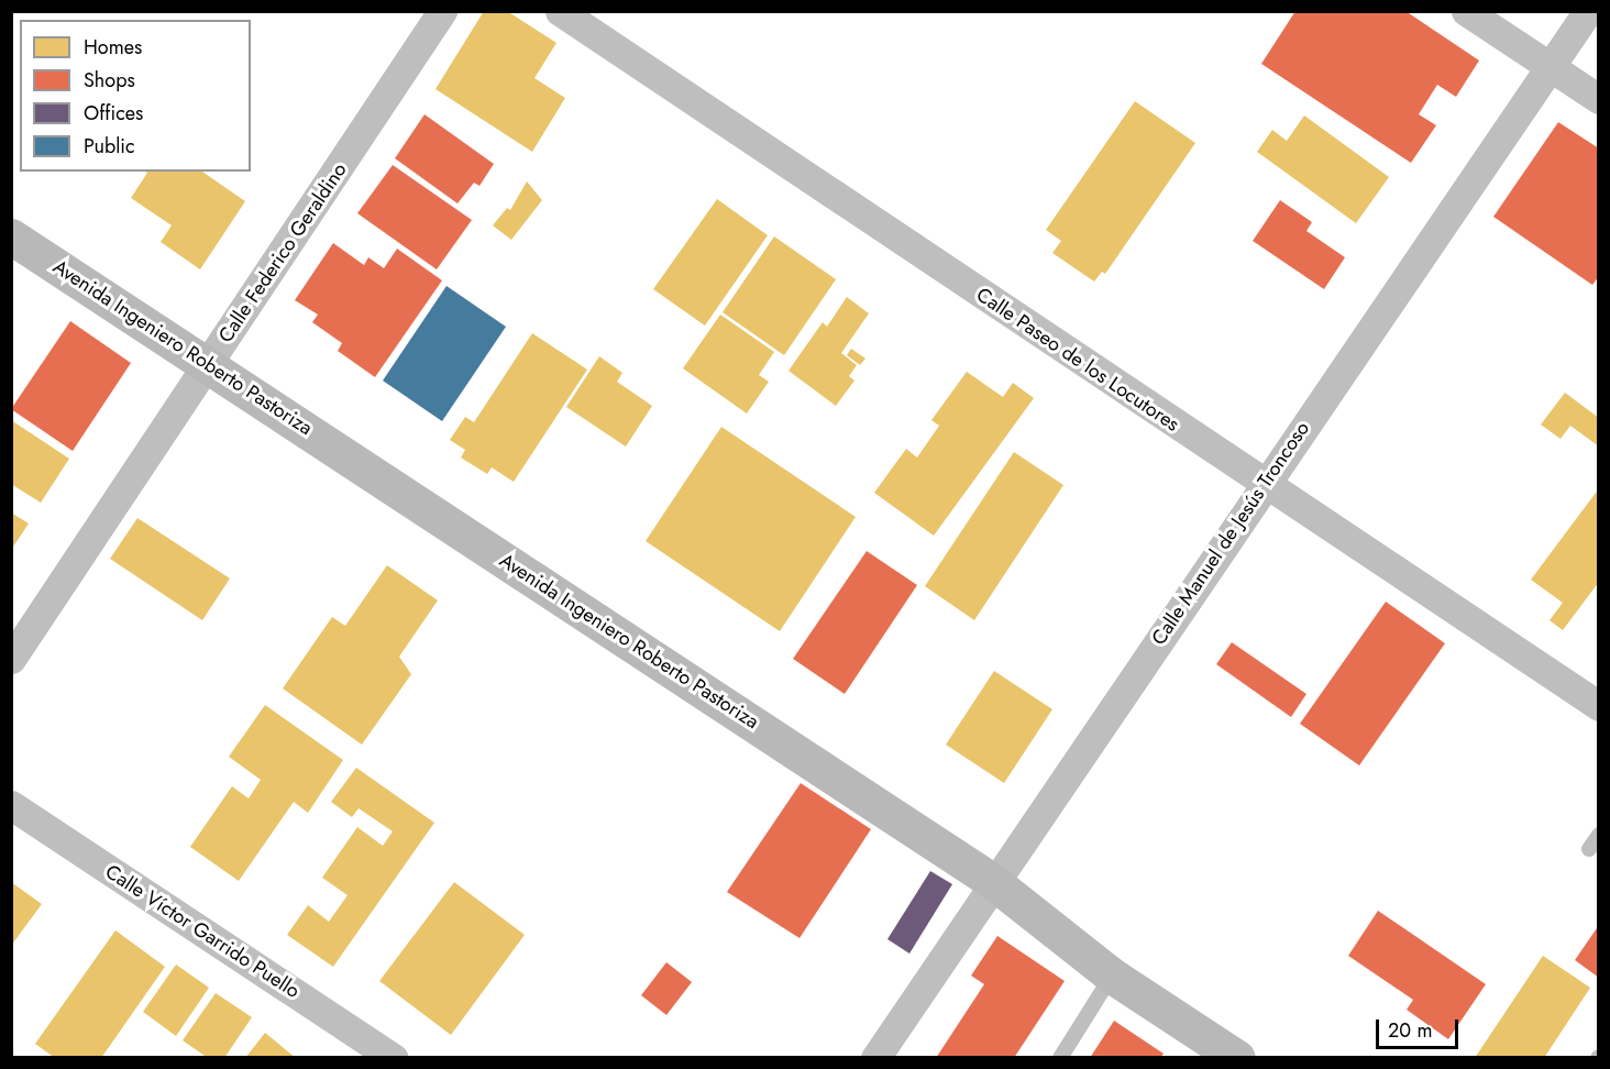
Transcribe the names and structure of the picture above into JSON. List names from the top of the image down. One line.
{"streets":{"street":["Calle Federico Geraldino","Avenida Ingeniero Roberto Pastoriza","Calle Paseo de los Locutores","Calle Manuel de Jesús Troncoso","Calle Víctor Garrido Puello"]},"crossings":[["Calle Federico Geraldino","Avenida Ingeniero Roberto Pastoriza"],["Avenida Ingeniero Roberto Pastoriza","Calle Manuel de Jesús Troncoso"],["Calle Paseo de los Locutores","Calle Manuel de Jesús Troncoso"]],"legend":["Homes","Shops","Offices","Public"],"scale_bar":"20 m"}
